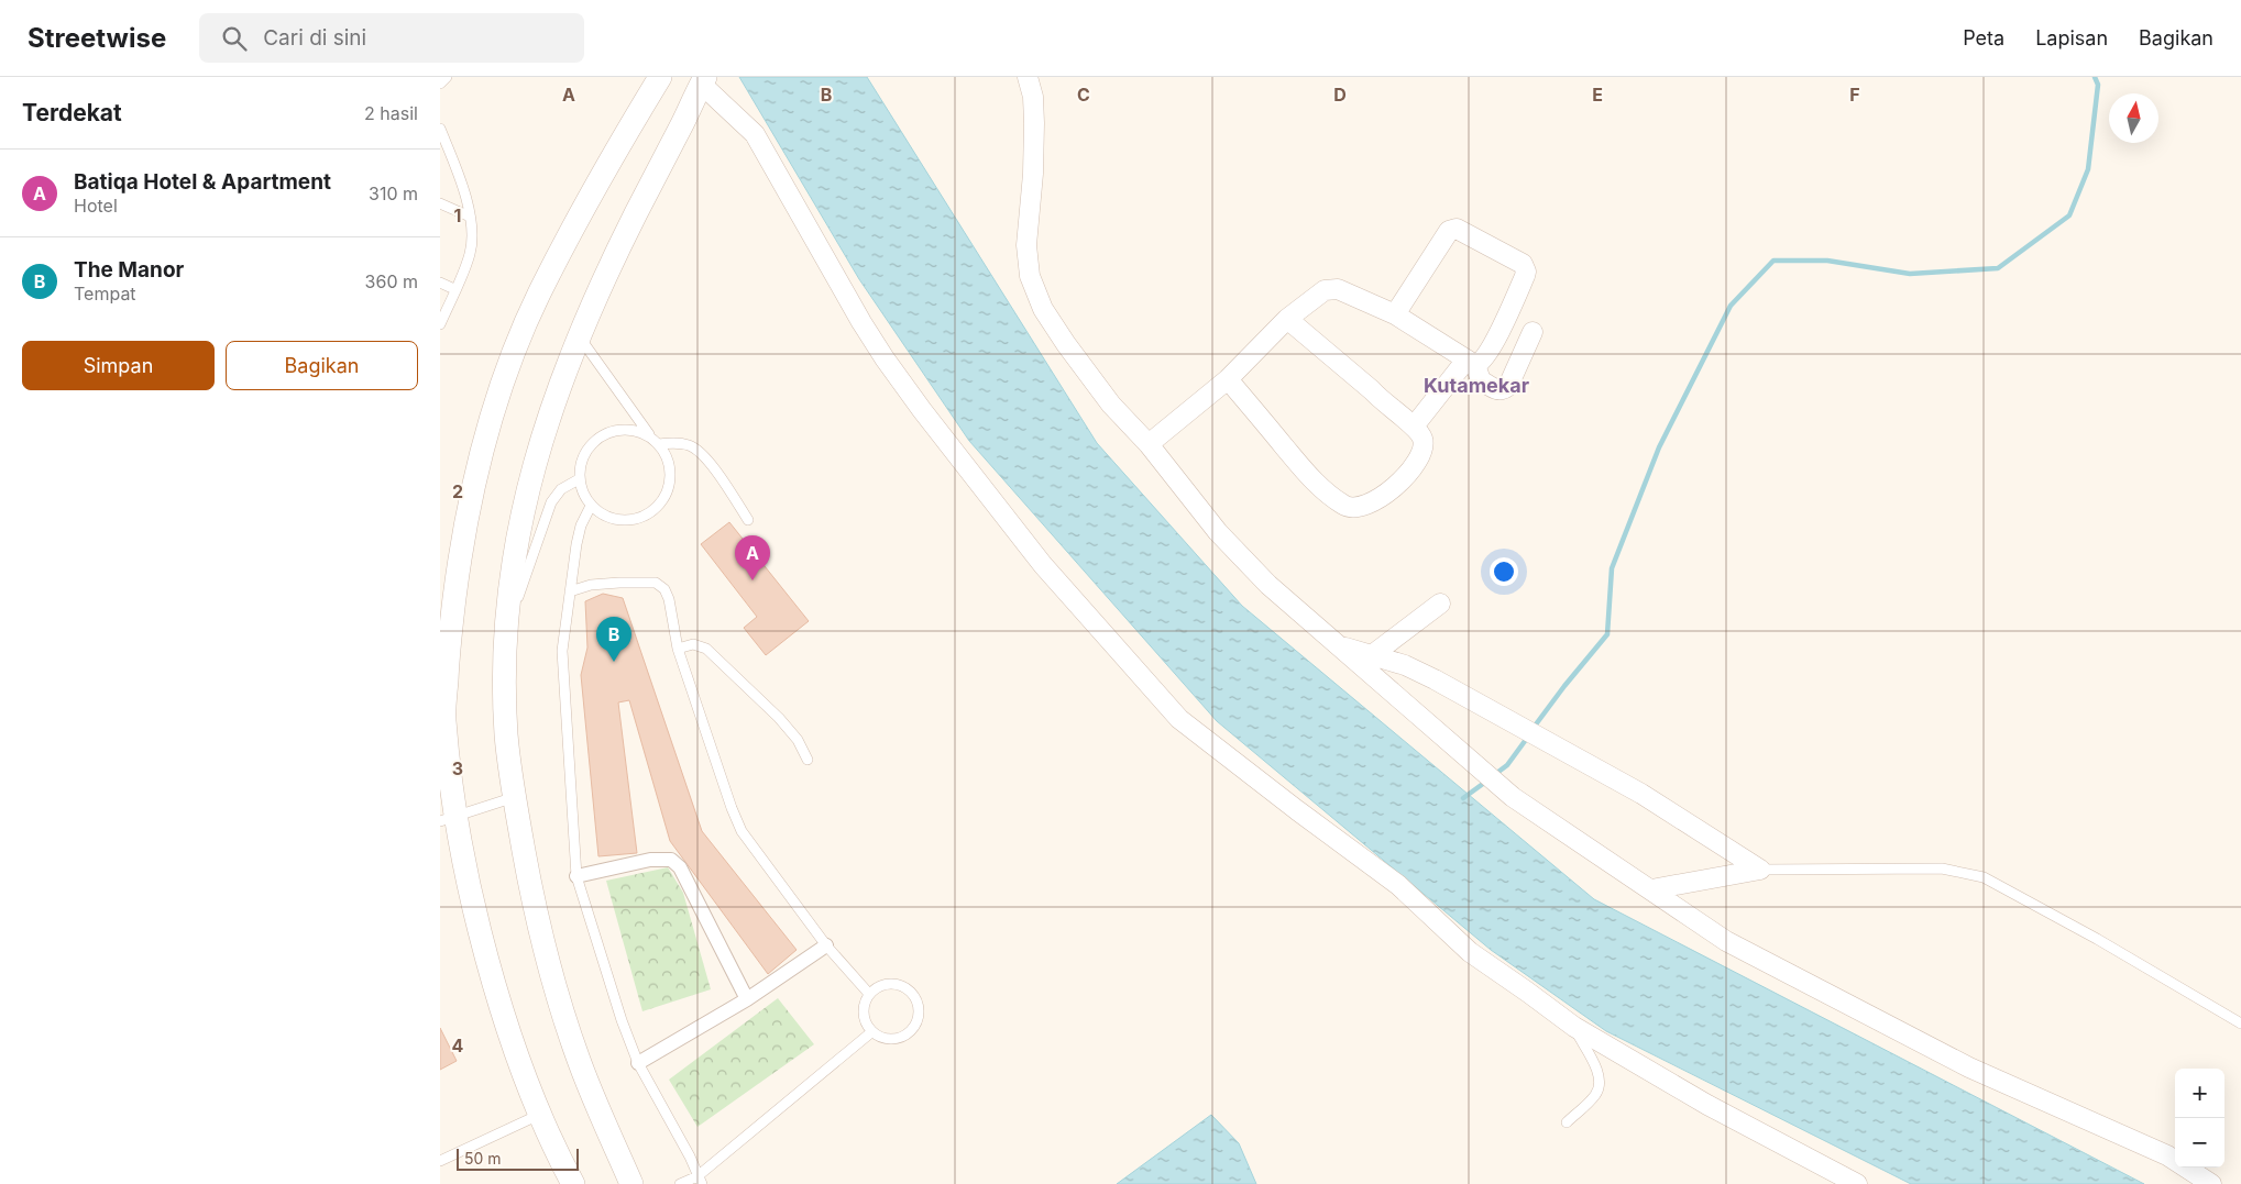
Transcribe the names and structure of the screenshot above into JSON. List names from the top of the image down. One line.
{"districts":["Kutamekar"],"scale_bar":"50 m","north":"top","page":{"header":"Streetwise","search":"Cari di sini","nav":["Peta","Lapisan","Bagikan"],"heading":["Terdekat","2 hasil"],"list":[{"mark":"A","name":"Batiqa Hotel & Apartment","note":"Hotel","value":"310 m"},{"mark":"B","name":"The Manor","note":"Tempat","value":"360 m"}],"buttons":["Simpan","Bagikan"],"pins":["A","B"],"map_buttons":["+","−"],"scale":"50 m"},"grid":{"columns":["A","B","C","D","E","F"],"rows":["1","2","3","4"]}}
